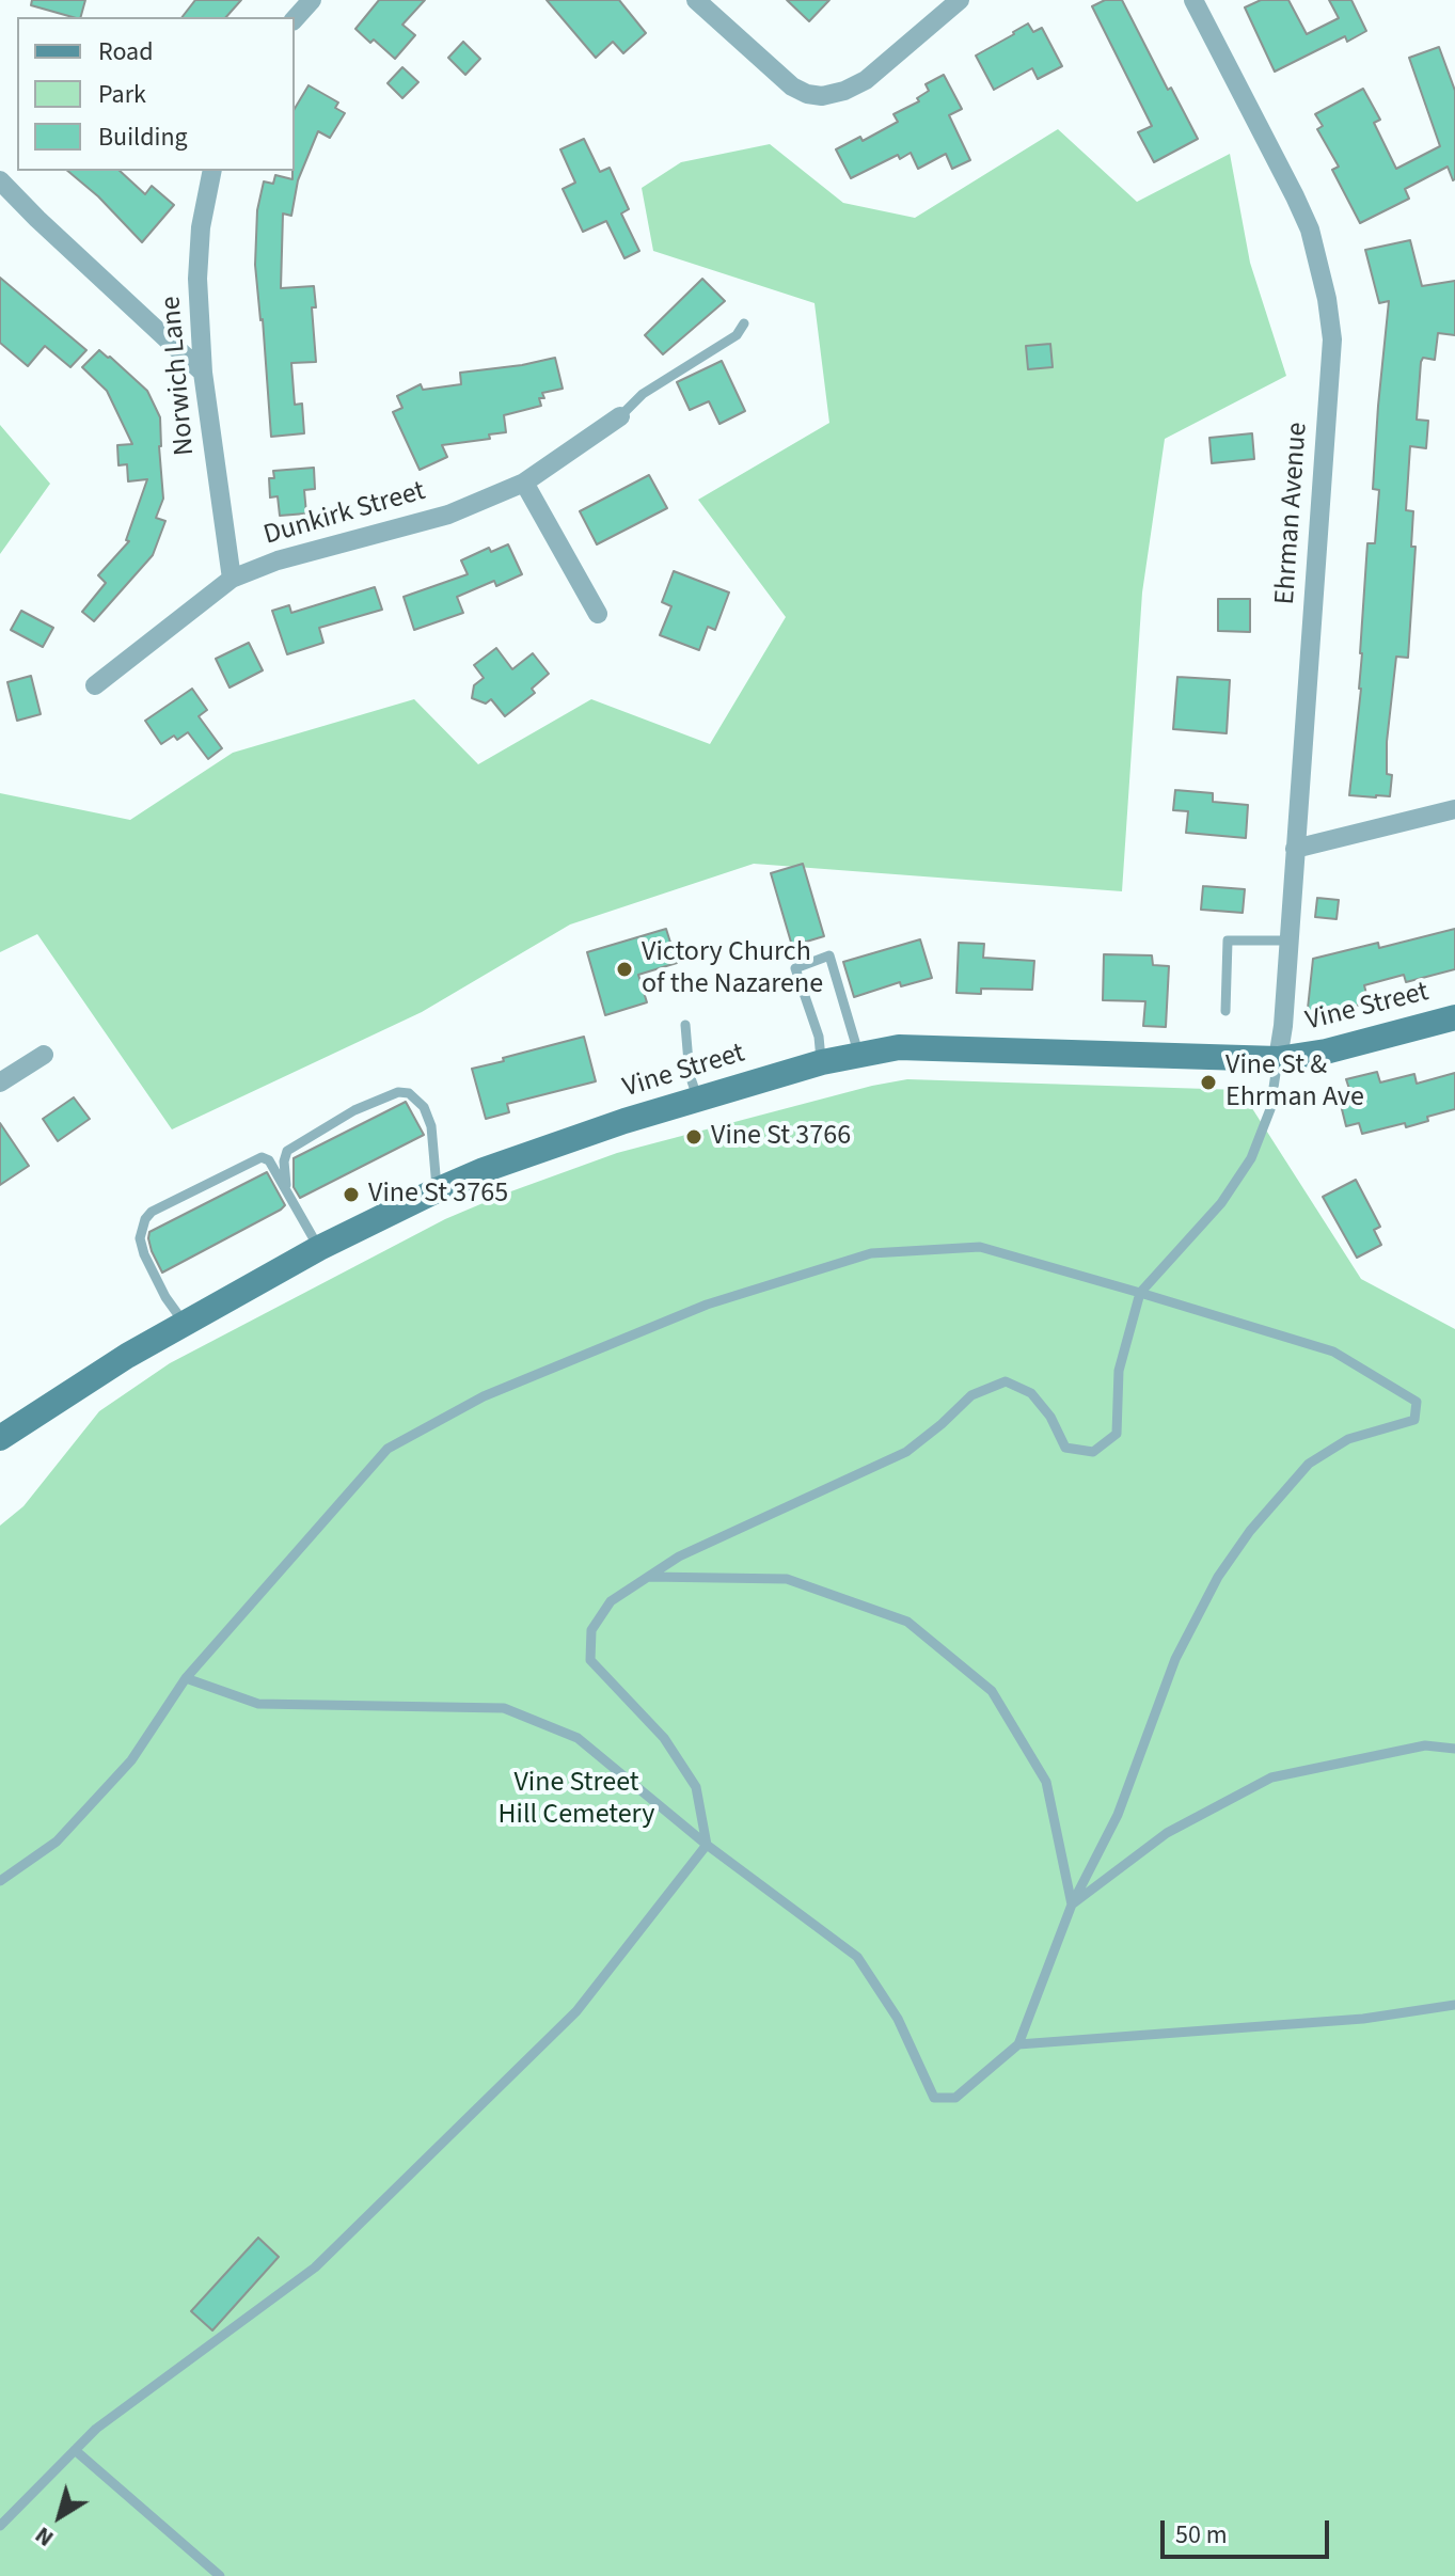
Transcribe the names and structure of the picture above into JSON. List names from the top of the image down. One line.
{"streets":{"main road":["Vine Street"],"street":["Norwich Lane","Ehrman Avenue","Dunkirk Street"]},"crossings":[["Norwich Lane","Dunkirk Street"],["Ehrman Avenue","Vine Street"]],"parks":["Vine Street Hill Cemetery"],"places":["Victory Church of the Nazarene","Vine St & Ehrman Ave","Vine St 3766","Vine St 3765"],"legend":["Road","Park","Building"],"scale_bar":"50 m","north":"bottom left"}
